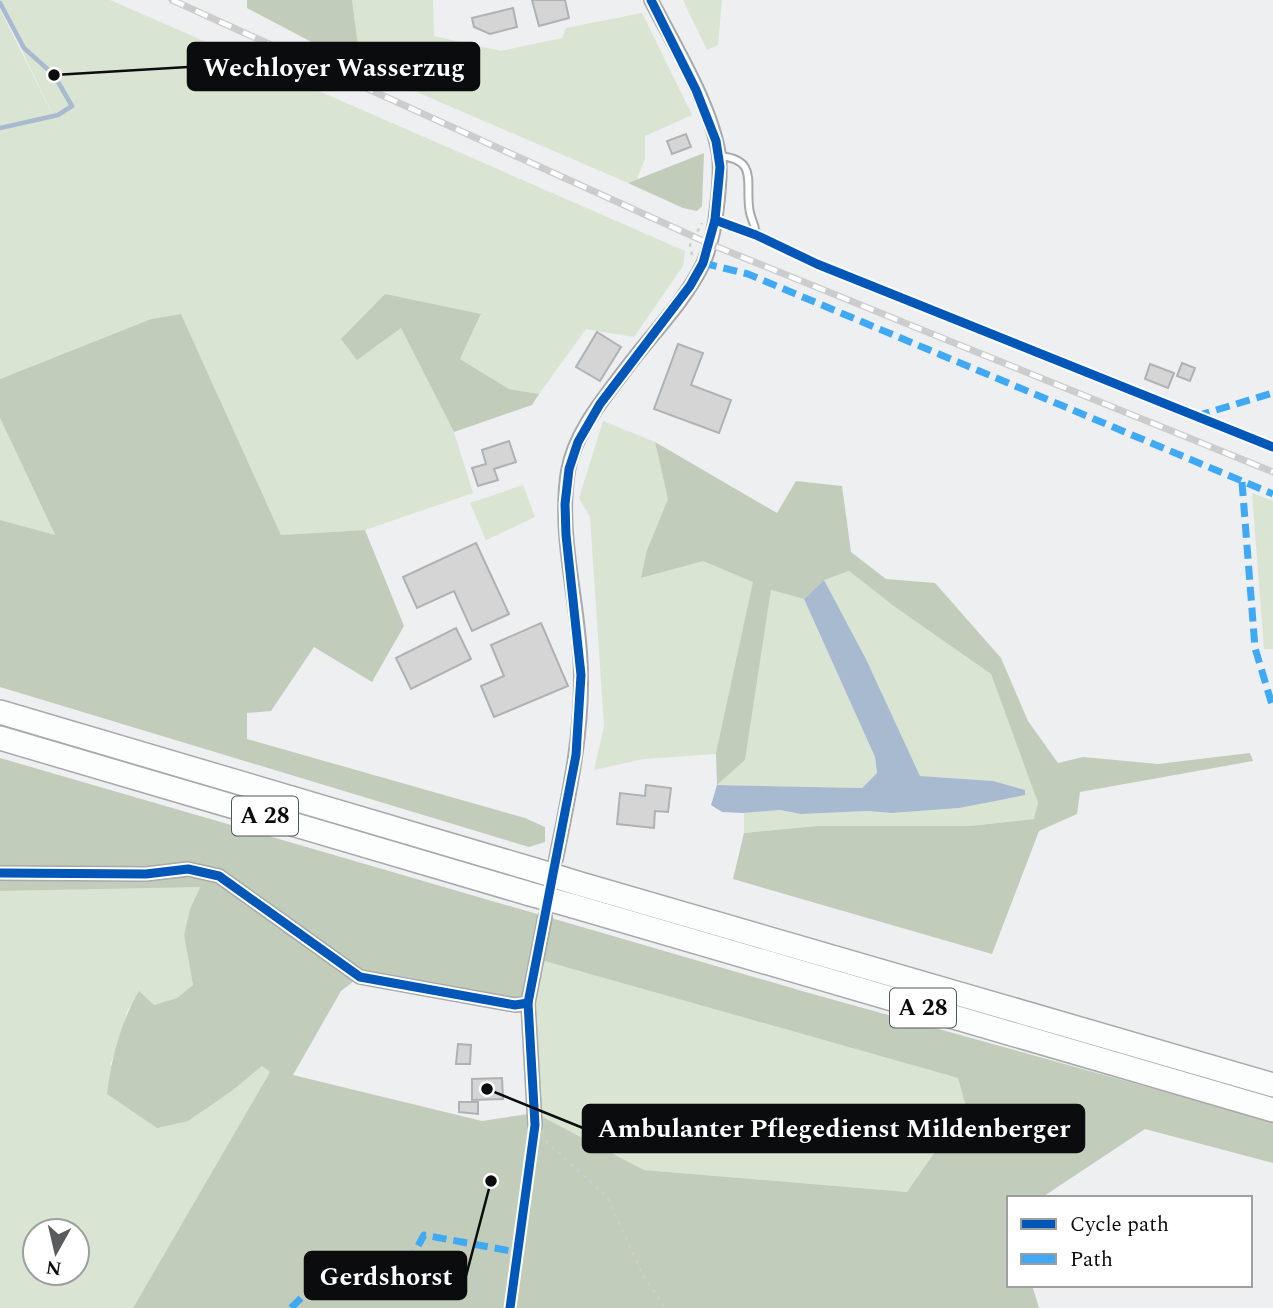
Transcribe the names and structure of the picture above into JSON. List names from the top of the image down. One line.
{"streets":{"highway":["A 28"]},"places":["Wechloyer Wasserzug","Ambulanter Pflegedienst Mildenberger","Gerdshorst"],"legend":["Cycle path","Path"],"north":"bottom"}
